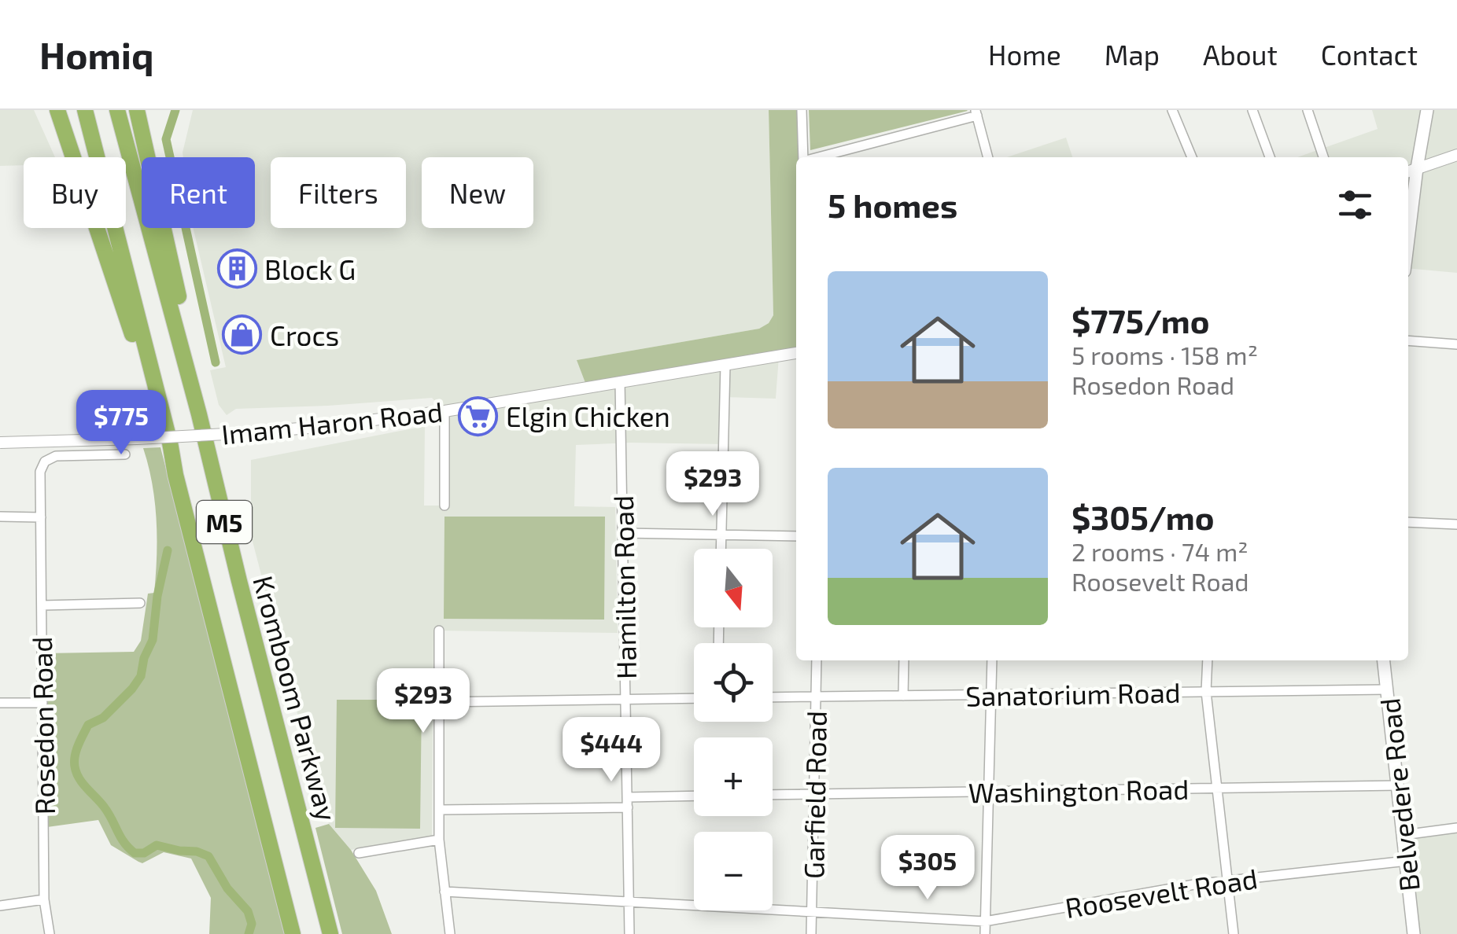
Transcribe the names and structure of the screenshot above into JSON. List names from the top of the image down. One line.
{"streets":{"highway":["M5","Kromboom Parkway"],"main road":["Belvedere Road"],"street":["Imam Haron Road","Hamilton Road","Sanatorium Road","Rosedon Road","Washington Road","Garfield Road","Roosevelt Road"]},"crossings":[["Imam Haron Road","Hamilton Road"],["Hamilton Road","Roosevelt Road"],["Sanatorium Road","Garfield Road"],["Sanatorium Road","Belvedere Road"],["Washington Road","Garfield Road"],["Washington Road","Belvedere Road"],["Garfield Road","Roosevelt Road"],["Belvedere Road","Roosevelt Road"]],"places":{"building":["Block G"],"shop":["Crocs"],"supermarket":["Elgin Chicken"]},"north":"bottom","page":{"header":"Homiq","nav":["Home","Map","About","Contact"],"chip":["Buy","Rent","Filters","New"],"heading":"5 homes","list":[{"name":"$775/mo","note":"5 rooms · 158 m² · Rosedon Road"},{"name":"$305/mo","note":"2 rooms · 74 m² · Roosevelt Road"}],"price":["$775","$293","$293","$444","$305"],"map_buttons":["+","−"]}}
